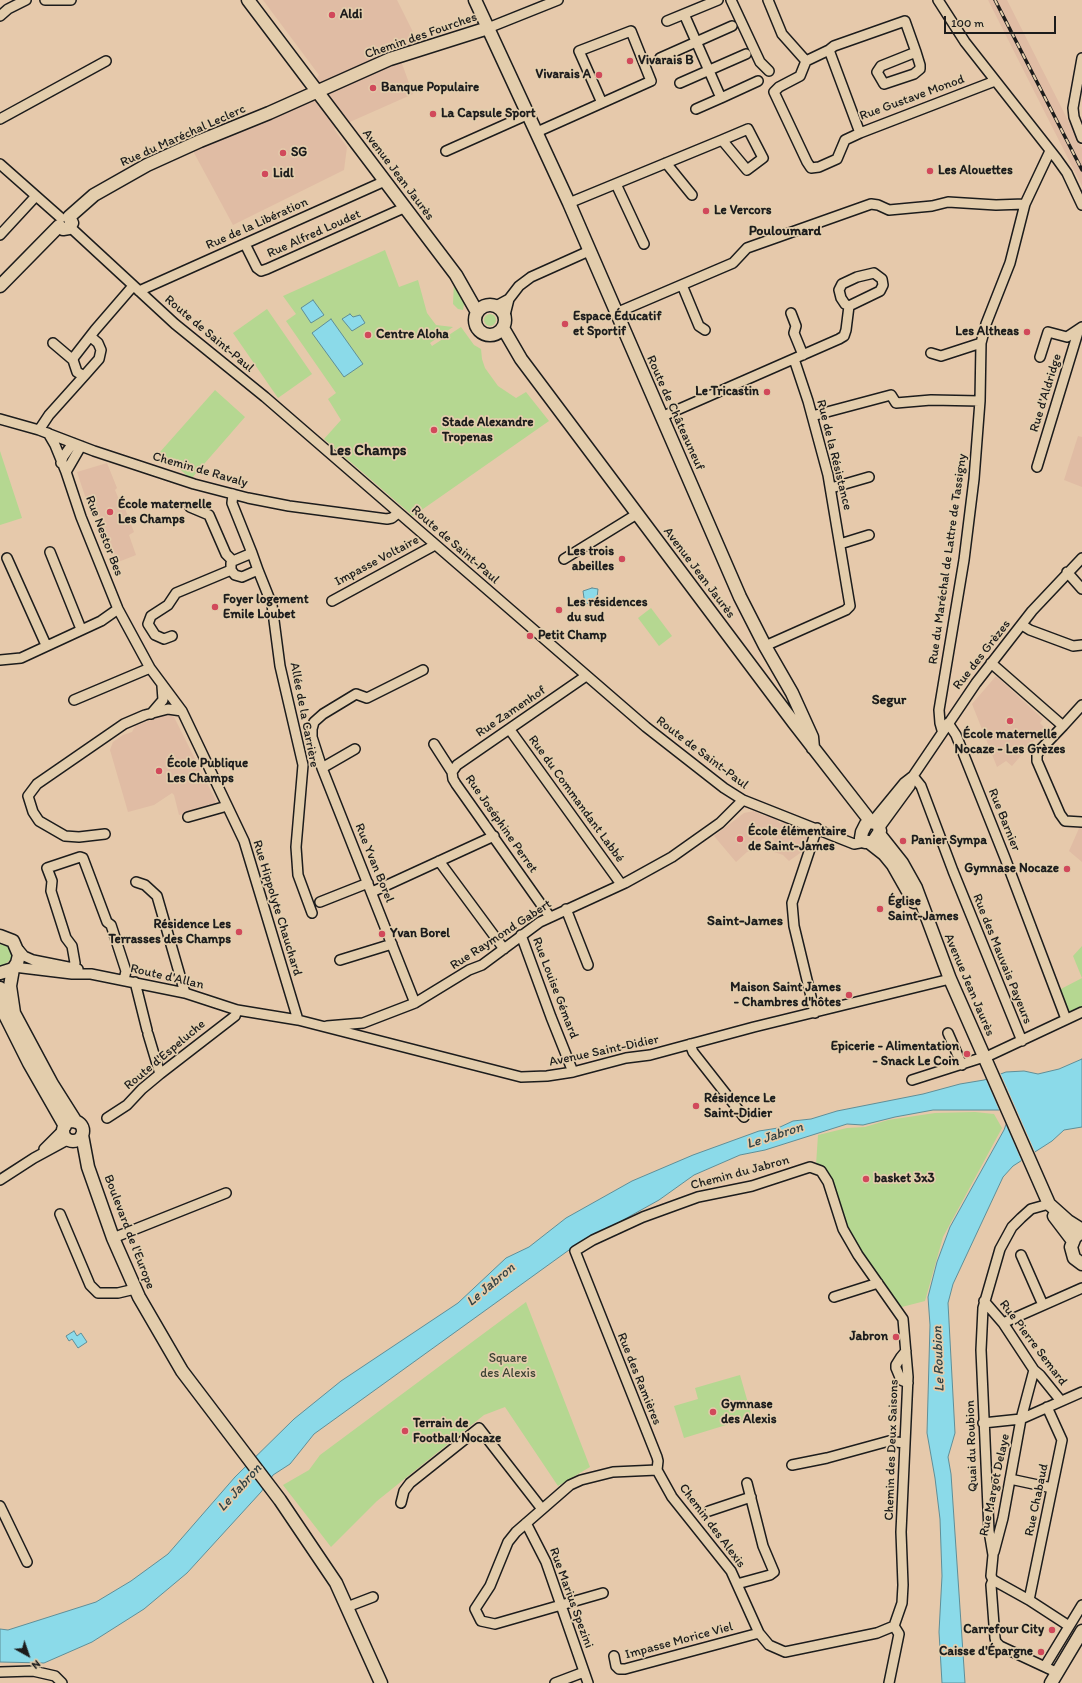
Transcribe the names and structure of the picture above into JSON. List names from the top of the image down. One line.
{"streets":{"main road":["Chemin des Fourches","Rue du Maréchal Leclerc","Avenue Jean Jaurès","Route de Châteauneuf","Boulevard de l'Europe"],"street":["Rue Gustave Monod","Rue de la Libération","Rue Alfred Loudet","Route de Saint-Paul","Rue d'Aldridge","Rue de la Résistance","Chemin de Ravaly","Rue Nestor Bes","Rue du Maréchal de Lattre de Tassigny","Impasse Voltaire","Rue des Grèzes","Rue Zamenhof","Allée de la Carrière","Rue du Commandant Labbé","Rue Barnier","Rue Joséphine Perret","Rue Yvan Borel","Rue Hippolyte Chauchard","Rue Raymond Gabert","Rue des Mauvais Payeurs","Route d'Allan","Rue Louise Gémard","Avenue Saint-Didier","Route d'Espeluche","Chemin du Jabron","Rue Pierre Semard","Rue des Ramières","Quai du Roubion","Chemin des Deux Saisons","Rue Margot Delaye","Rue Chabaud","Chemin des Alexis","Rue Marius Spezini","Impasse Morice Viel"]},"crossings":[["Chemin des Fourches","Rue du Maréchal Leclerc"],["Chemin des Fourches","Avenue Jean Jaurès"],["Chemin des Fourches","Route de Châteauneuf"],["Rue du Maréchal Leclerc","Avenue Jean Jaurès"],["Rue du Maréchal Leclerc","Route de Saint-Paul"],["Avenue Jean Jaurès","Rue de la Libération"],["Avenue Jean Jaurès","Rue Alfred Loudet"],["Avenue Jean Jaurès","Route de Saint-Paul"],["Avenue Jean Jaurès","Route de Châteauneuf"],["Avenue Jean Jaurès","Rue des Grèzes"],["Avenue Jean Jaurès","Avenue Saint-Didier"],["Avenue Jean Jaurès","Quai du Roubion"],["Rue de la Libération","Rue Alfred Loudet"],["Rue de la Libération","Route de Saint-Paul"],["Route de Saint-Paul","Chemin de Ravaly"],["Route de Saint-Paul","Impasse Voltaire"],["Route de Saint-Paul","Rue des Grèzes"],["Route de Saint-Paul","Rue Zamenhof"],["Route de Saint-Paul","Rue Raymond Gabert"],["Route de Châteauneuf","Rue de la Résistance"],["Chemin de Ravaly","Rue Nestor Bes"],["Chemin de Ravaly","Allée de la Carrière"],["Rue Nestor Bes","Rue Hippolyte Chauchard"],["Rue du Maréchal de Lattre de Tassigny","Rue des Grèzes"],["Rue des Grèzes","Rue Barnier"],["Rue des Grèzes","Rue des Mauvais Payeurs"],["Rue Zamenhof","Rue du Commandant Labbé"],["Rue Zamenhof","Rue Joséphine Perret"],["Rue du Commandant Labbé","Rue Raymond Gabert"],["Rue Joséphine Perret","Rue Raymond Gabert"],["Rue Yvan Borel","Rue Raymond Gabert"],["Rue Hippolyte Chauchard","Avenue Saint-Didier"],["Rue Raymond Gabert","Rue Louise Gémard"],["Rue Raymond Gabert","Avenue Saint-Didier"],["Route d'Allan","Avenue Saint-Didier"],["Route d'Allan","Route d'Espeluche"],["Route d'Allan","Boulevard de l'Europe"],["Rue Louise Gémard","Avenue Saint-Didier"],["Avenue Saint-Didier","Route d'Espeluche"],["Chemin du Jabron","Rue des Ramières"],["Chemin du Jabron","Chemin des Deux Saisons"],["Rue Pierre Semard","Quai du Roubion"],["Rue Pierre Semard","Rue Margot Delaye"],["Rue des Ramières","Chemin des Alexis"],["Quai du Roubion","Rue Margot Delaye"],["Chemin des Deux Saisons","Chemin des Alexis"],["Chemin des Alexis","Impasse Morice Viel"]],"districts":["Pouloumard","Les Champs","Segur","Saint-James"],"water":["Le Jabron","Le Roubion"],"parks":["Square des Alexis"],"places":["Aldi","Vivarais B","Vivarais A","Banque Populaire","La Capsule Sport","SG","Les Alouettes","Lidl","Le Vercors","Espace Éducatif et Sportif","Les Altheas","Centre Aloha","Le Tricastin","Stade Alexandre Tropenas","École maternelle Les Champs","Les trois abeilles","Foyer logement Emile Loubet","Les résidences du sud","Petit Champ","École maternelle Nocaze - Les Grèzes","École Publique Les Champs","École élémentaire de Saint-James","Panier Sympa","Gymnase Nocaze","Église Saint-James","Résidence Les Terrasses des Champs","Yvan Borel","Maison Saint James - Chambres d'hôtes","Epicerie - Alimentation - Snack Le Coin","Résidence Le Saint-Didier","basket 3x3","Jabron","Gymnase des Alexis","Terrain de Football Nocaze","Carrefour City","Caisse d'Épargne"],"scale_bar":"100 m","north":"bottom right"}
